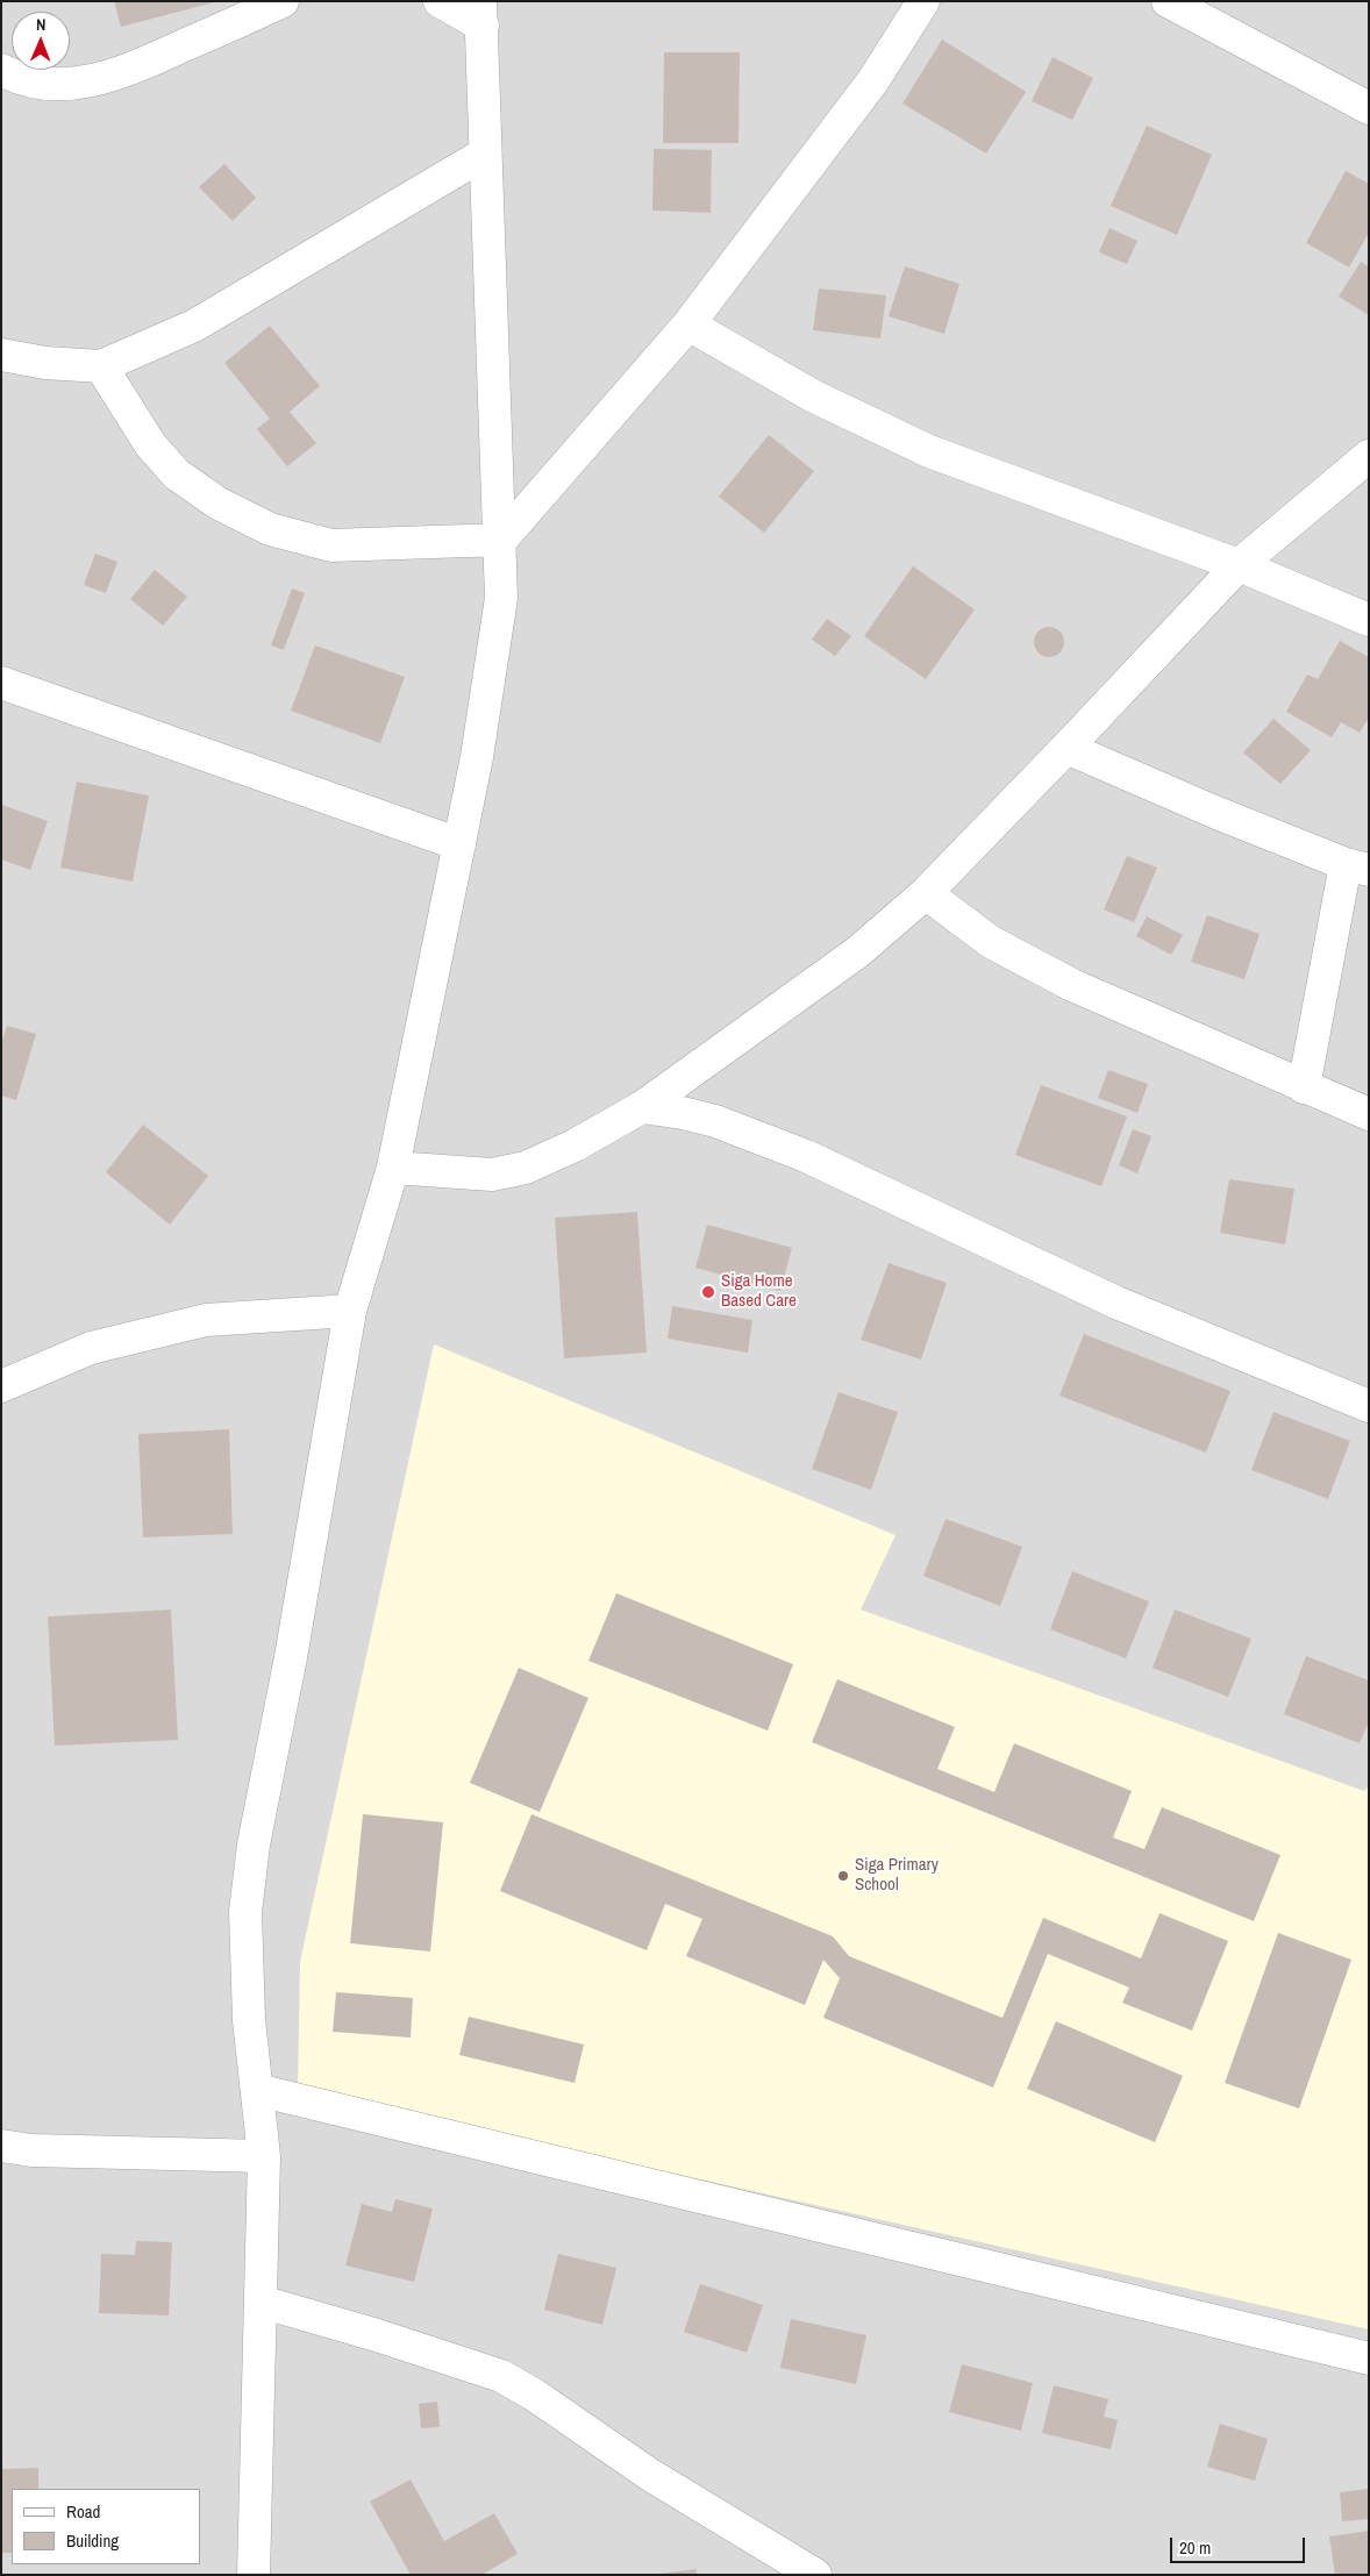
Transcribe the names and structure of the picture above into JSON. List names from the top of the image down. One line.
{"places":["Siga Home Based Care","Siga Primary School"],"legend":["Road","Building"],"scale_bar":"20 m","north":"top"}
